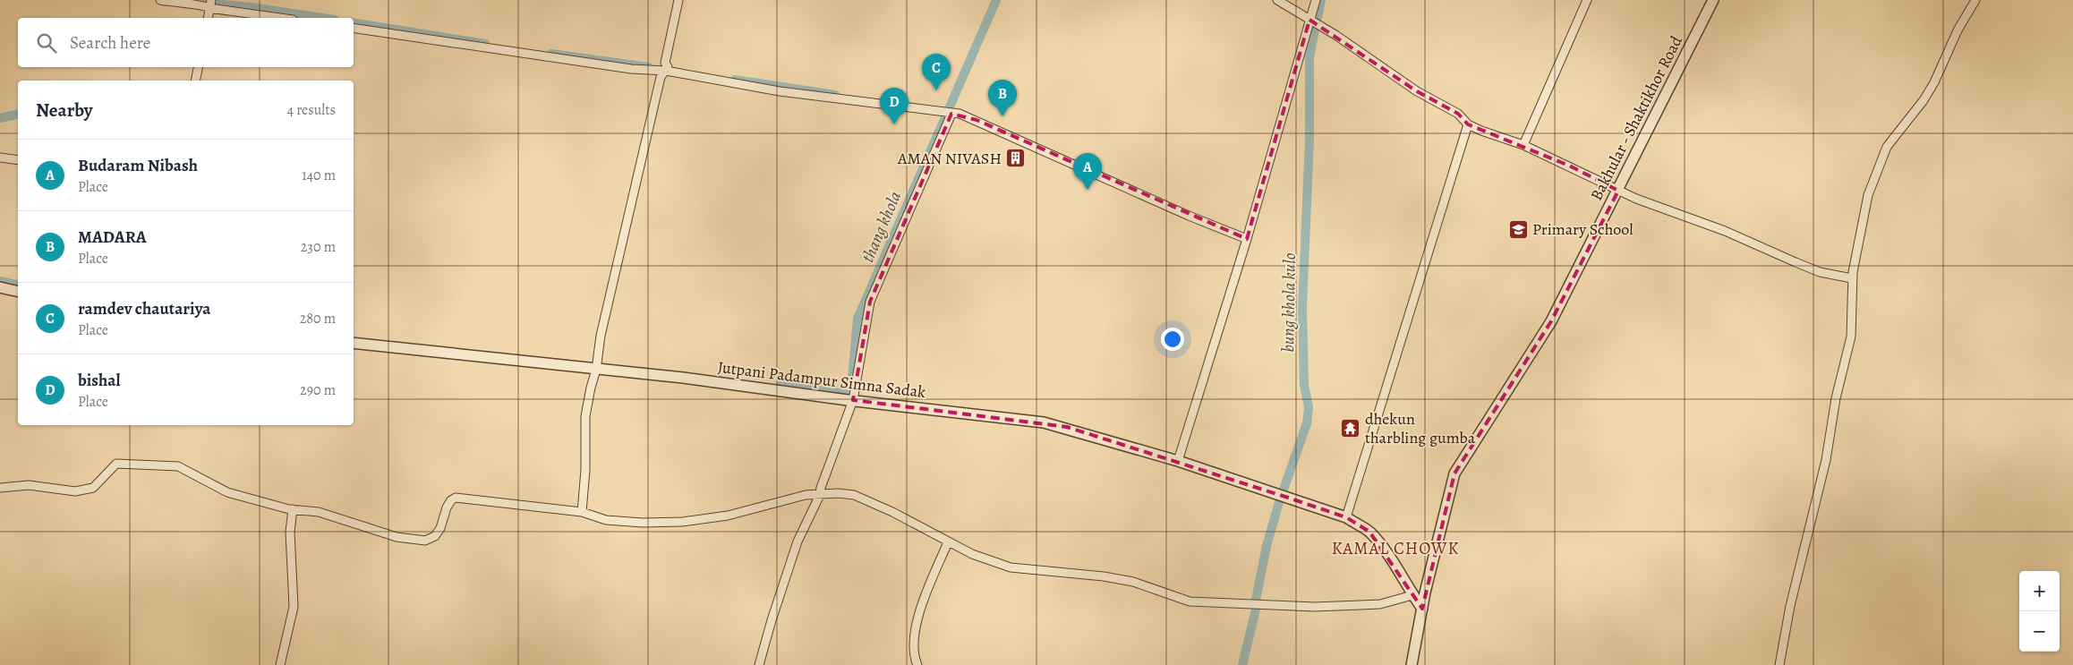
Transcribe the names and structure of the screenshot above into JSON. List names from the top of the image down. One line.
{"streets":{"street":["Bakhular - Shaktikhor Road","Jutpani Padampur Simna Sadak"]},"crossings":[["Bakhular - Shaktikhor Road","Jutpani Padampur Simna Sadak"]],"districts":["KAMAL CHOWK"],"water":["thang khola","bung khola kulo"],"places":{"building":["AMAN NIVASH"],"school or university":["Primary School"],"temple":["dhekun tharbling gumba"]},"page":{"search":"Search here","pins":["C","B","D","A"],"heading":["Nearby","4 results"],"list":[{"mark":"A","name":"Budaram Nibash","note":"Place","value":"140 m"},{"mark":"B","name":"MADARA","note":"Place","value":"230 m"},{"mark":"C","name":"ramdev chautariya","note":"Place","value":"280 m"},{"mark":"D","name":"bishal","note":"Place","value":"290 m"}],"map_buttons":["+","−"]}}
